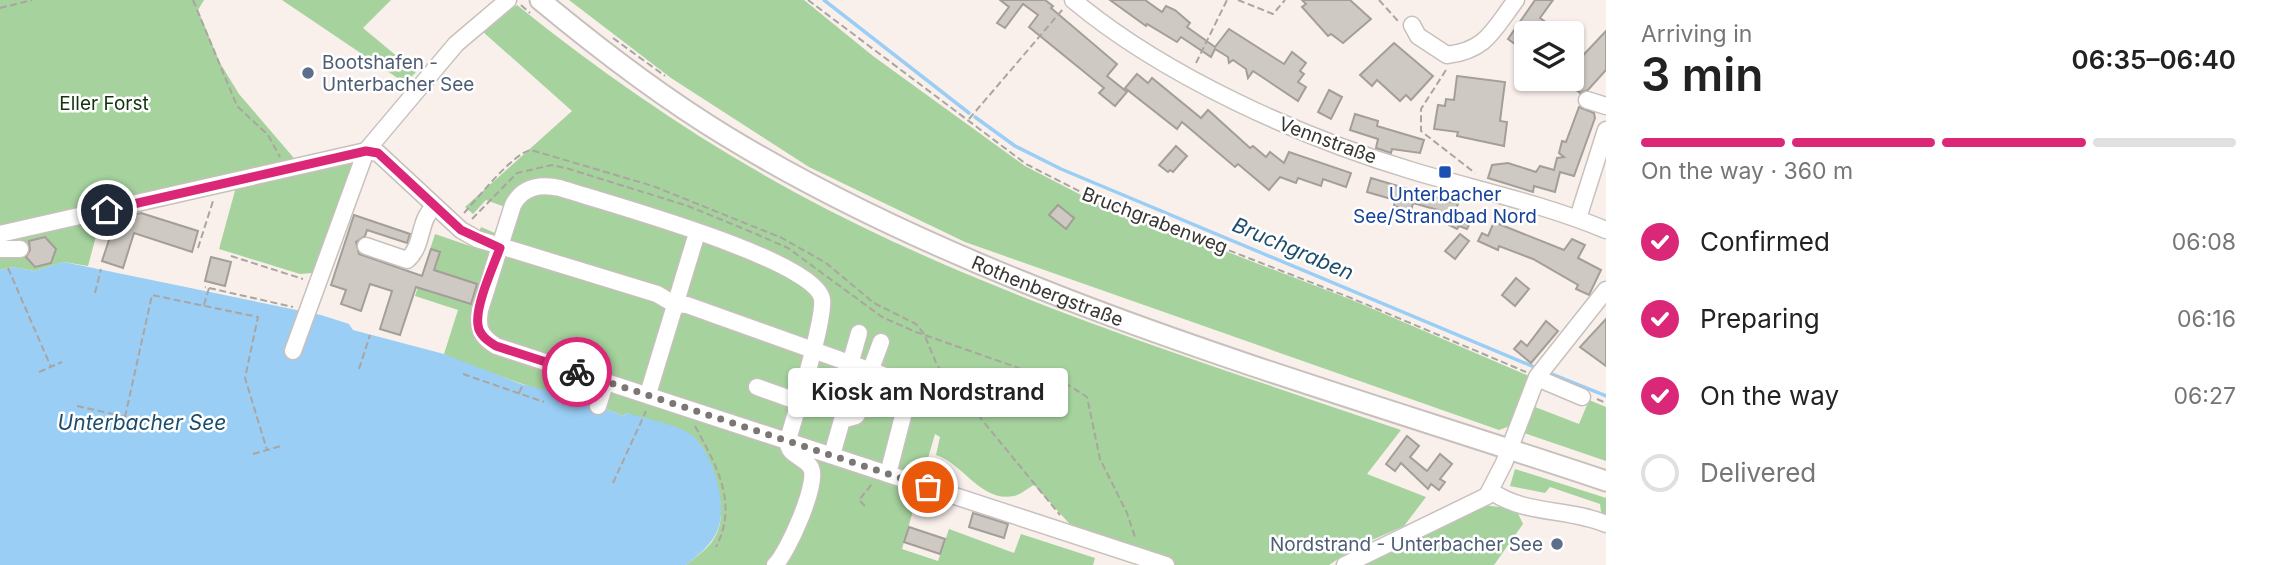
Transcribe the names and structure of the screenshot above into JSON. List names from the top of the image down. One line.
{"streets":{"main road":["Rothenbergstraße"],"street":["Vennstraße"],"path":["Bruchgrabenweg"]},"water":["Bruchgraben","Unterbacher See"],"parks":["Eller Forst"],"places":{"other":["Bootshafen - Unterbacher See","Kiosk am Nordstrand","Nordstrand - Unterbacher See"],"transit":["Unterbacher See/Strandbad Nord"]},"page":{"heading":["3 min","Arriving in","06:35–06:40"],"bar":"On the way · 360 m","list":[["Confirmed","06:08"],["Preparing","06:16"],["On the way","06:27"],"Delivered"],"bubble":"Kiosk am Nordstrand"}}
